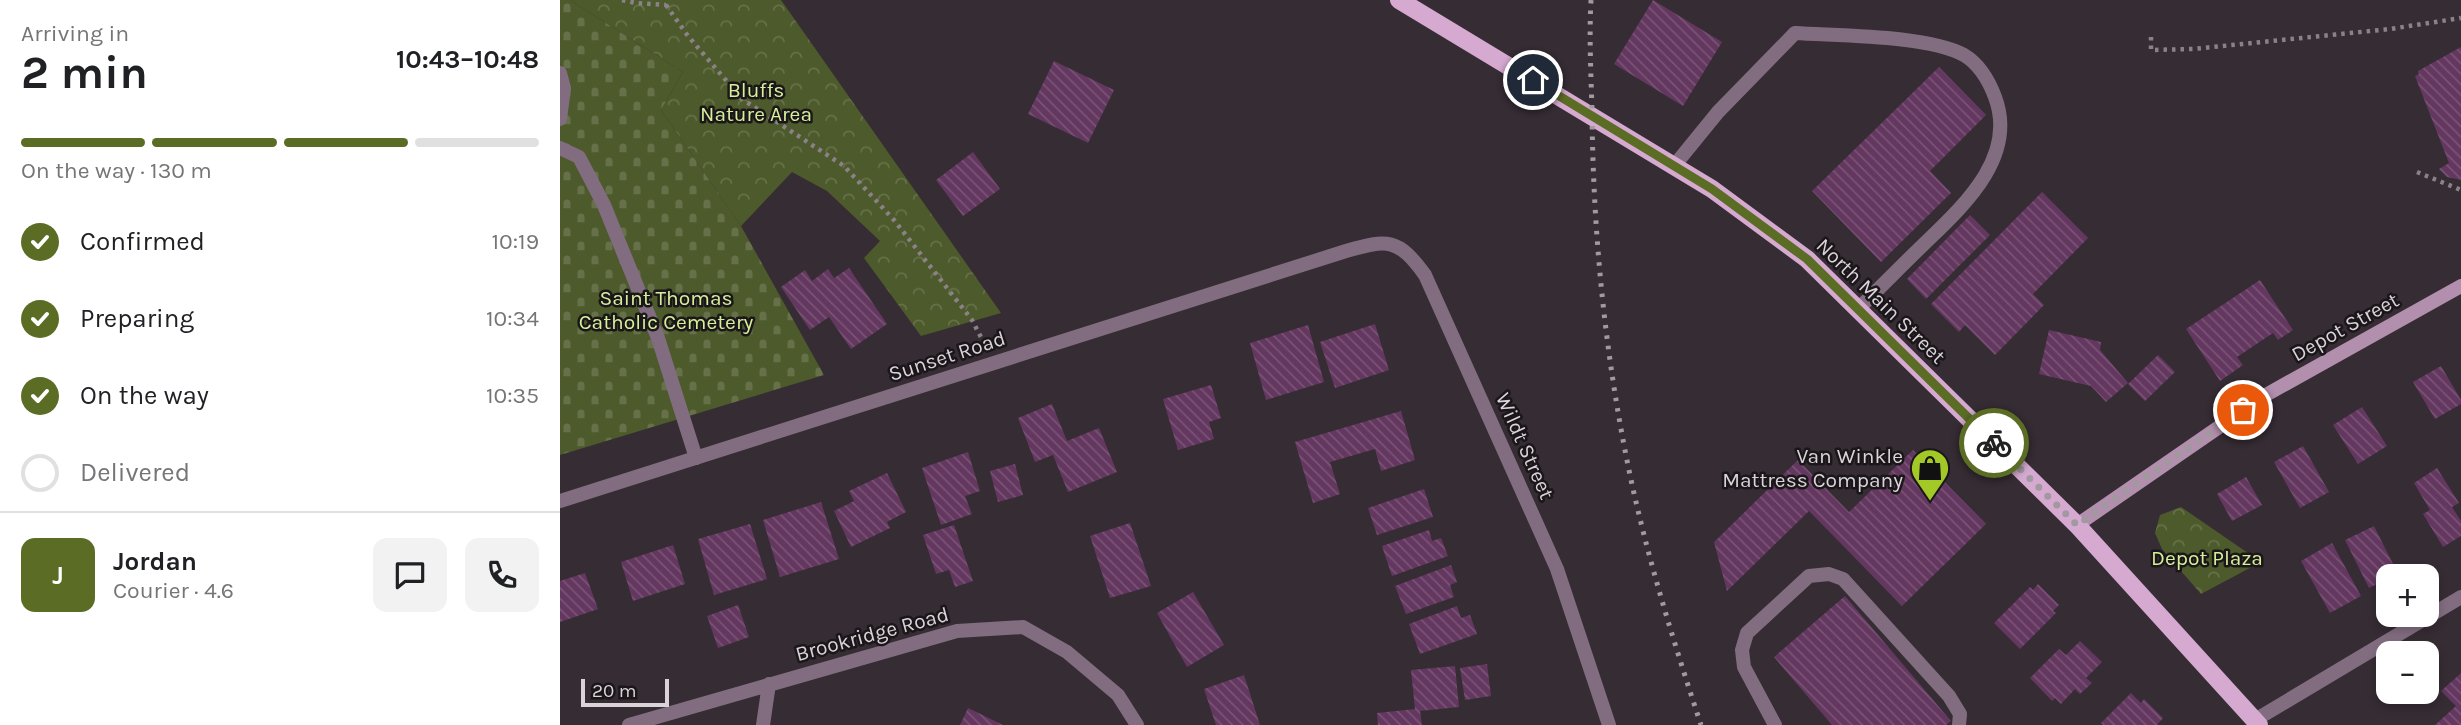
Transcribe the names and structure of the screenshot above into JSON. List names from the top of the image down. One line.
{"streets":{"main road":["North Main Street","Depot Street"],"street":["Sunset Road","Wildt Street","Brookridge Road"]},"crossings":[["North Main Street","Depot Street"],["Sunset Road","Wildt Street"]],"parks":["Bluffs Nature Area","Saint Thomas Catholic Cemetery","Depot Plaza"],"places":{"shop":["Van Winkle Mattress Company"]},"scale_bar":"20 m","page":{"heading":["2 min","Arriving in","10:43–10:48"],"panel":["Jordan","Courier · 4.6"],"bar":"On the way · 130 m","list":[["Confirmed","10:19"],["Preparing","10:34"],["On the way","10:35"],"Delivered"],"round":"J","map_buttons":["+","−"],"scale":"20 m"}}
